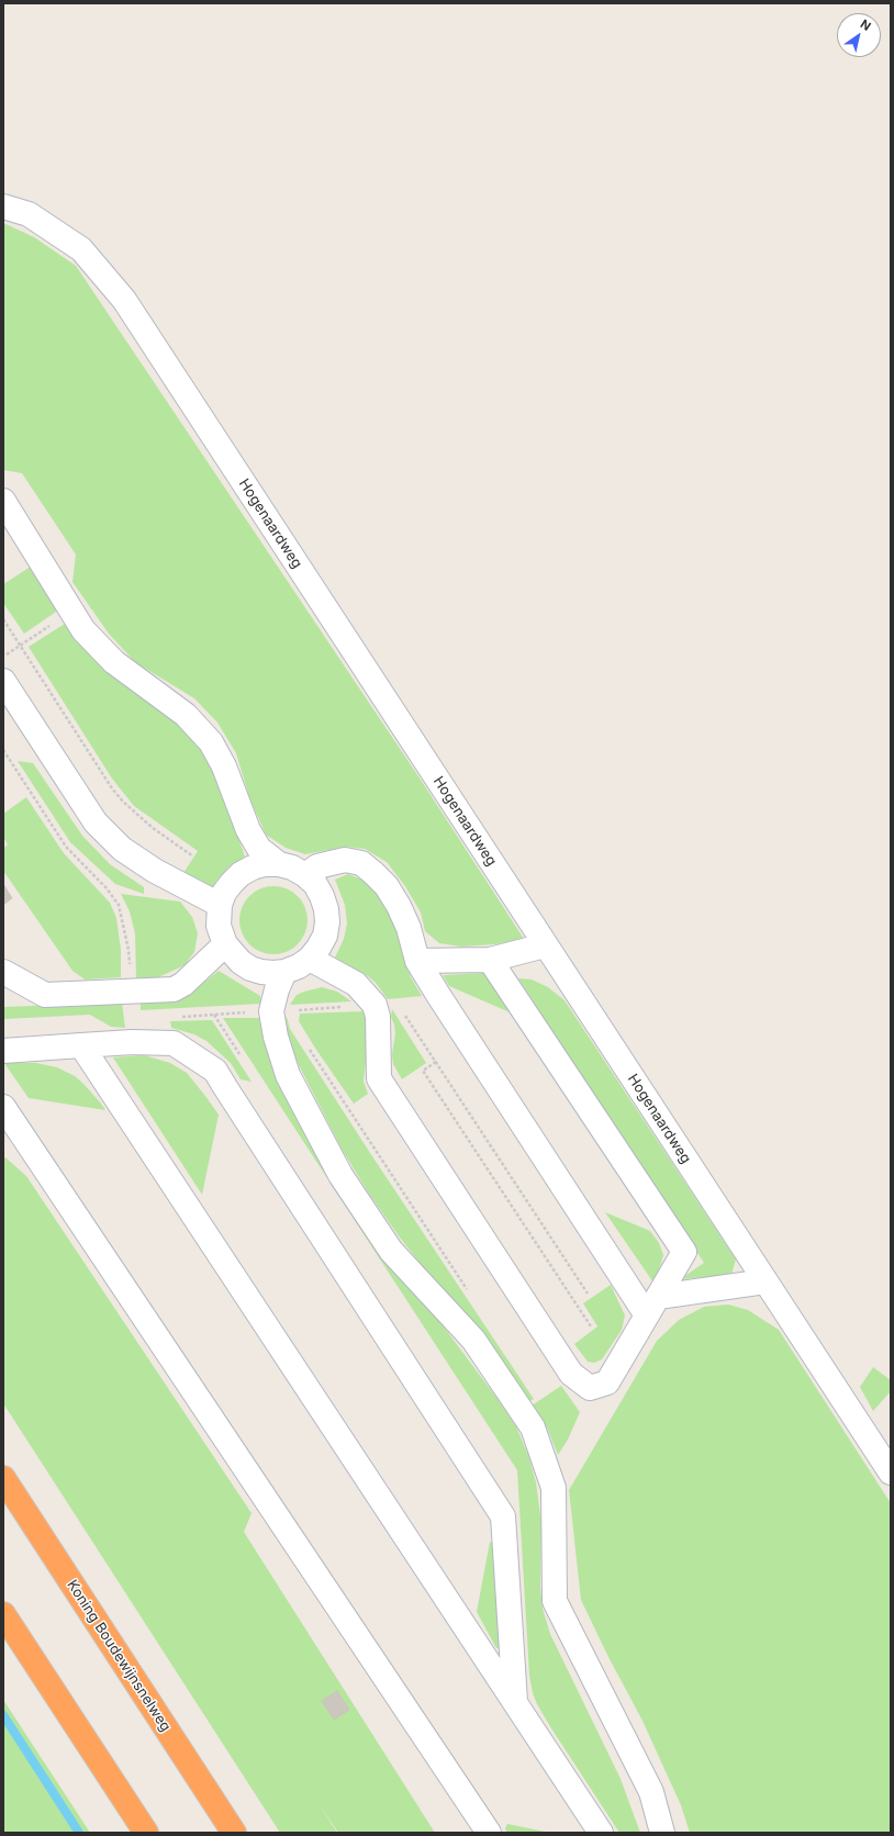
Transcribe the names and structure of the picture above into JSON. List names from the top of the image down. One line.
{"streets":{"highway":["Koning Boudewijnsnelweg"],"street":["Hogenaardweg"]},"north":"top right"}
